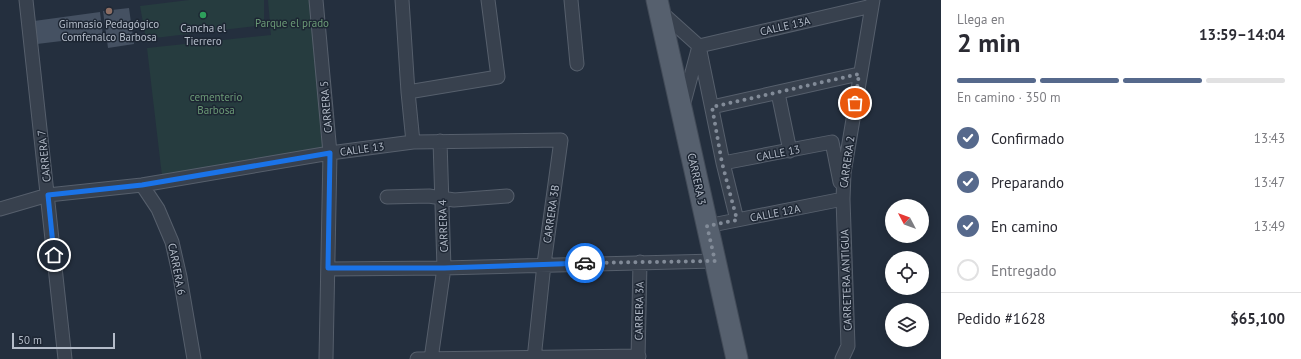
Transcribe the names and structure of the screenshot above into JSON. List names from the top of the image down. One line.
{"streets":{"main road":["CARRERA 3"],"street":["CALLE 13A","CARRERA 5","CALLE 13","CARRERA 7","CARRERA 2","CALLE 12A","CARRERA 3B","CARRERA 4","CARRERA 6","CARRETERA ANTIGUA","CARRERA 3A"]},"crossings":[["CALLE 13A","CARRERA 2"],["CARRERA 5","CALLE 13"],["CALLE 13","CARRERA 7"],["CALLE 13","CARRERA 2"],["CALLE 13","CALLE 12A"],["CALLE 13","CARRERA 3B"],["CALLE 13","CARRERA 4"],["CALLE 13","CARRERA 6"],["CALLE 13","CARRETERA ANTIGUA"],["CARRERA 2","CALLE 12A"],["CARRERA 2","CARRETERA ANTIGUA"],["CARRERA 3","CALLE 12A"],["CALLE 12A","CARRETERA ANTIGUA"]],"parks":["Parque el prado","cementerio Barbosa"],"places":["Gimnasio Pedagógico Comfenalco Barbosa","Cancha el Tierrero"],"scale_bar":"50 m","north":"top left","page":{"heading":["2 min","Llega en","13:59–14:04"],"panel":["Pedido #1628","$65,100"],"bar":"En camino · 350 m","list":[["Confirmado","13:43"],["Preparando","13:47"],["En camino","13:49"],"Entregado"],"scale":"50 m"}}
